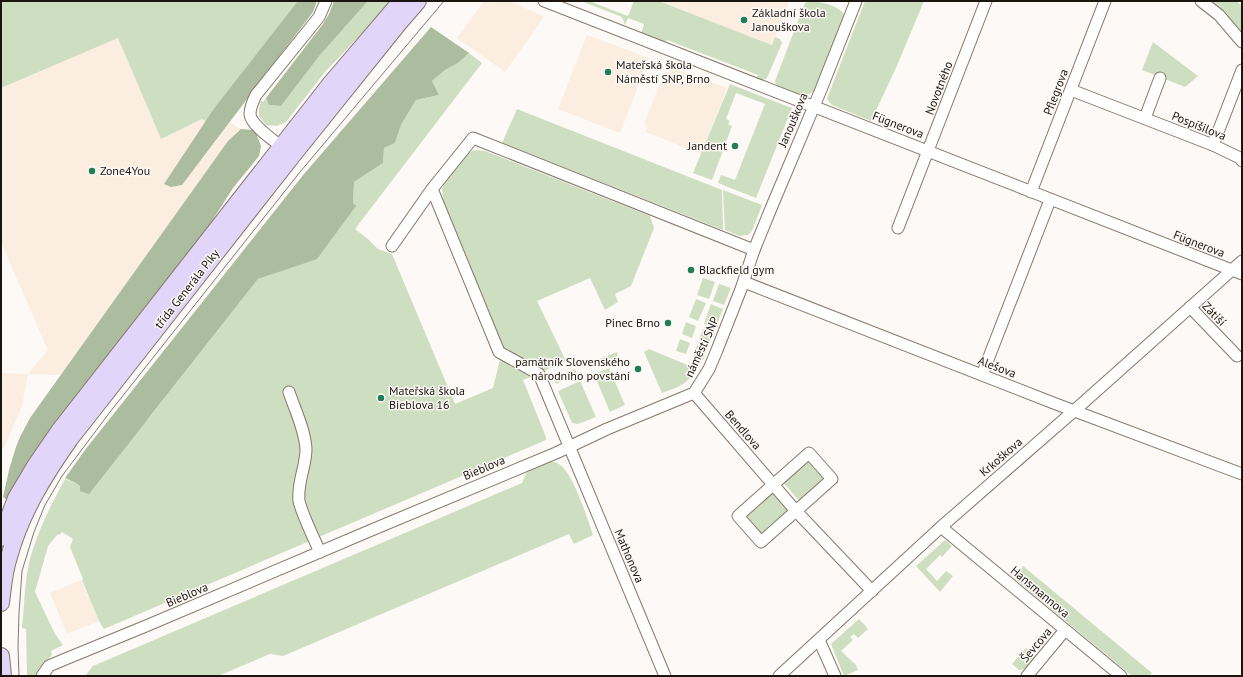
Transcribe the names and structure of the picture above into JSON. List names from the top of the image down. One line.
{"streets":{"main road":["třída Generála Píky"],"street":["Novotného","Pflegrova","Janouškova","Fügnerova","Pospíšilova","Zátiší","náměstí SNP","Alešova","Bendlova","Krkoškova","Bieblova","Mathonova","Hansmannova","Ševcova"]},"crossings":[["Novotného","Fügnerova"],["Pflegrova","Fügnerova"],["Pflegrova","Pospíšilova"],["Janouškova","Fügnerova"],["Janouškova","náměstí SNP"],["Fügnerova","Krkoškova"],["Zátiší","Krkoškova"],["náměstí SNP","Alešova"],["náměstí SNP","Bendlova"],["náměstí SNP","Bieblova"],["náměstí SNP","Mathonova"],["Alešova","Krkoškova"],["Bendlova","Krkoškova"],["Krkoškova","Hansmannova"],["Bieblova","Mathonova"],["Hansmannova","Ševcova"]],"places":["Základní škola Janouškova","Mateřská škola Náměstí SNP, Brno","Jandent","Zone4You","Blackfield gym","Pinec Brno","památník Slovenského národního povstání","Mateřská škola Bieblova 16"]}
